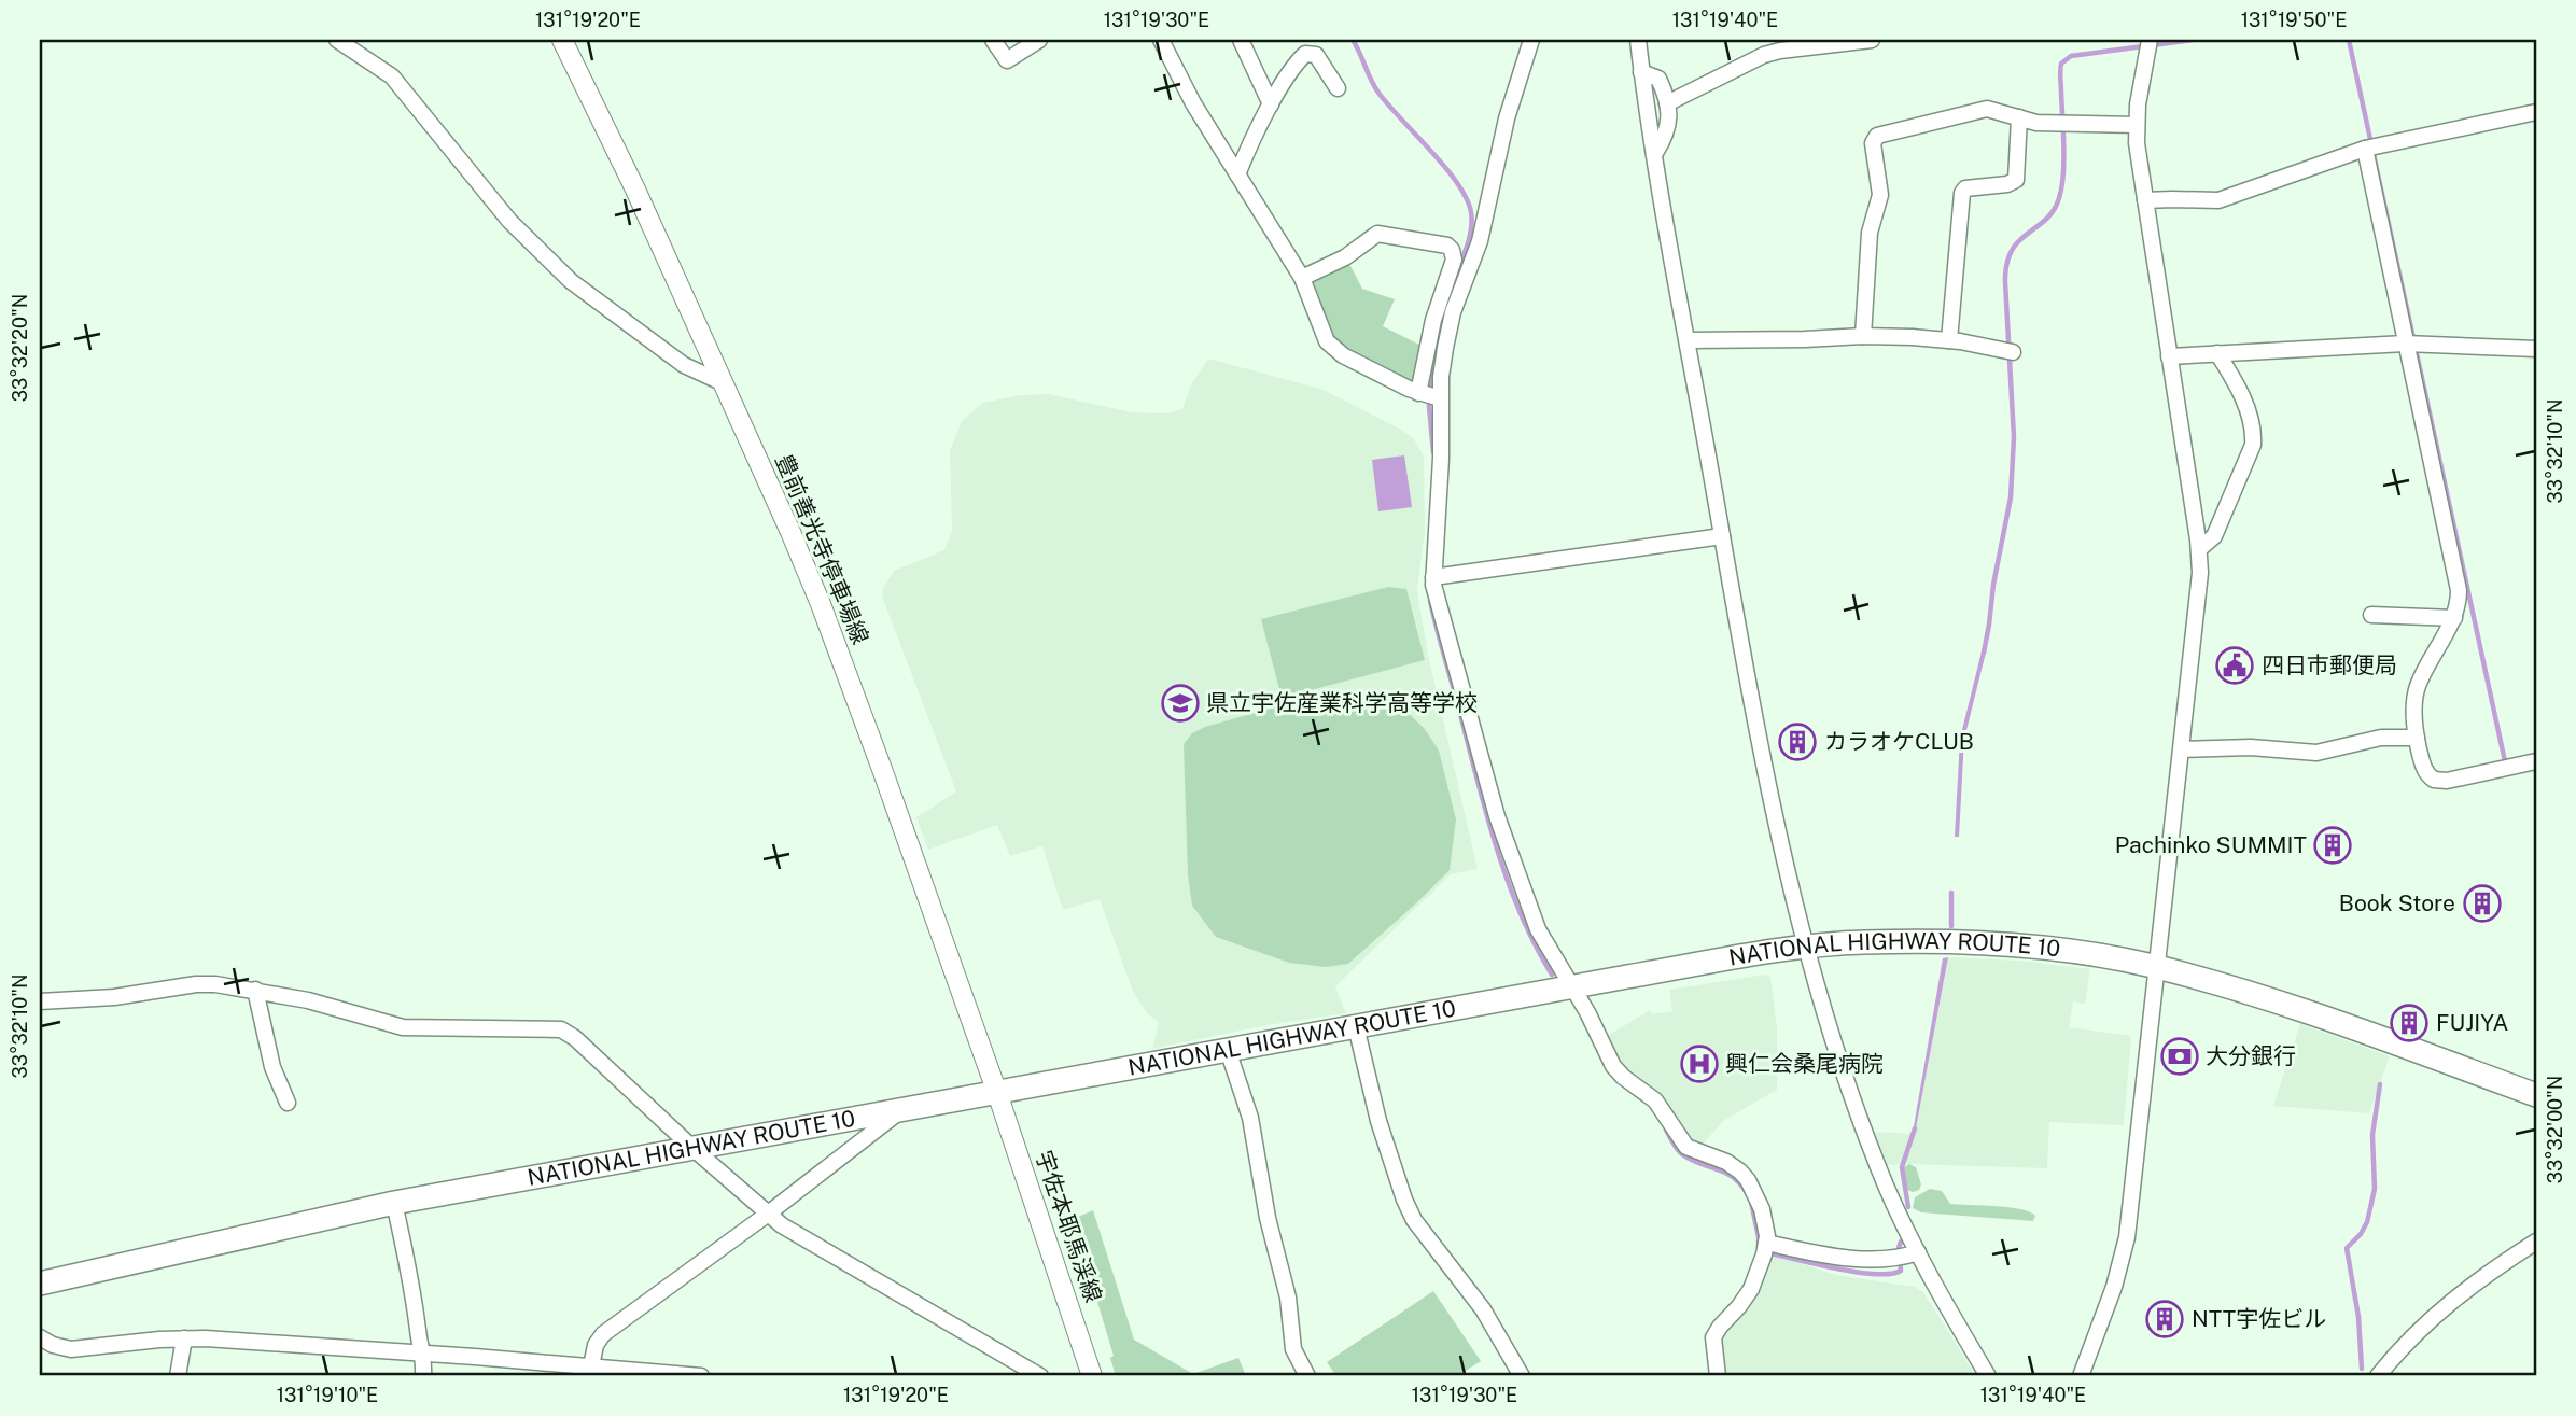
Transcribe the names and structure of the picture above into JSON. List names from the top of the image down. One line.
{"streets":{"highway":["NATIONAL HIGHWAY ROUTE 10"],"main road":["豊前善光寺停車場線","宇佐本耶馬渓線"]},"crossings":[["豊前善光寺停車場線","NATIONAL HIGHWAY ROUTE 10"],["豊前善光寺停車場線","宇佐本耶馬渓線"],["NATIONAL HIGHWAY ROUTE 10","宇佐本耶馬渓線"]],"places":{"public building":["四日市郵便局"],"school or university":["県立宇佐産業科学高等学校"],"building":["カラオケCLUB","Pachinko SUMMIT","Book Store","FUJIYA","NTT宇佐ビル"],"bank":["大分銀行"],"hospital":["興仁会桑尾病院"]},"coordinates":["131°19'20\"E","131°19'30\"E","131°19'40\"E","131°19'50\"E","33°32'20\"N","33°32'10\"N","33°32'00\"N","131°19'10\"E"]}
